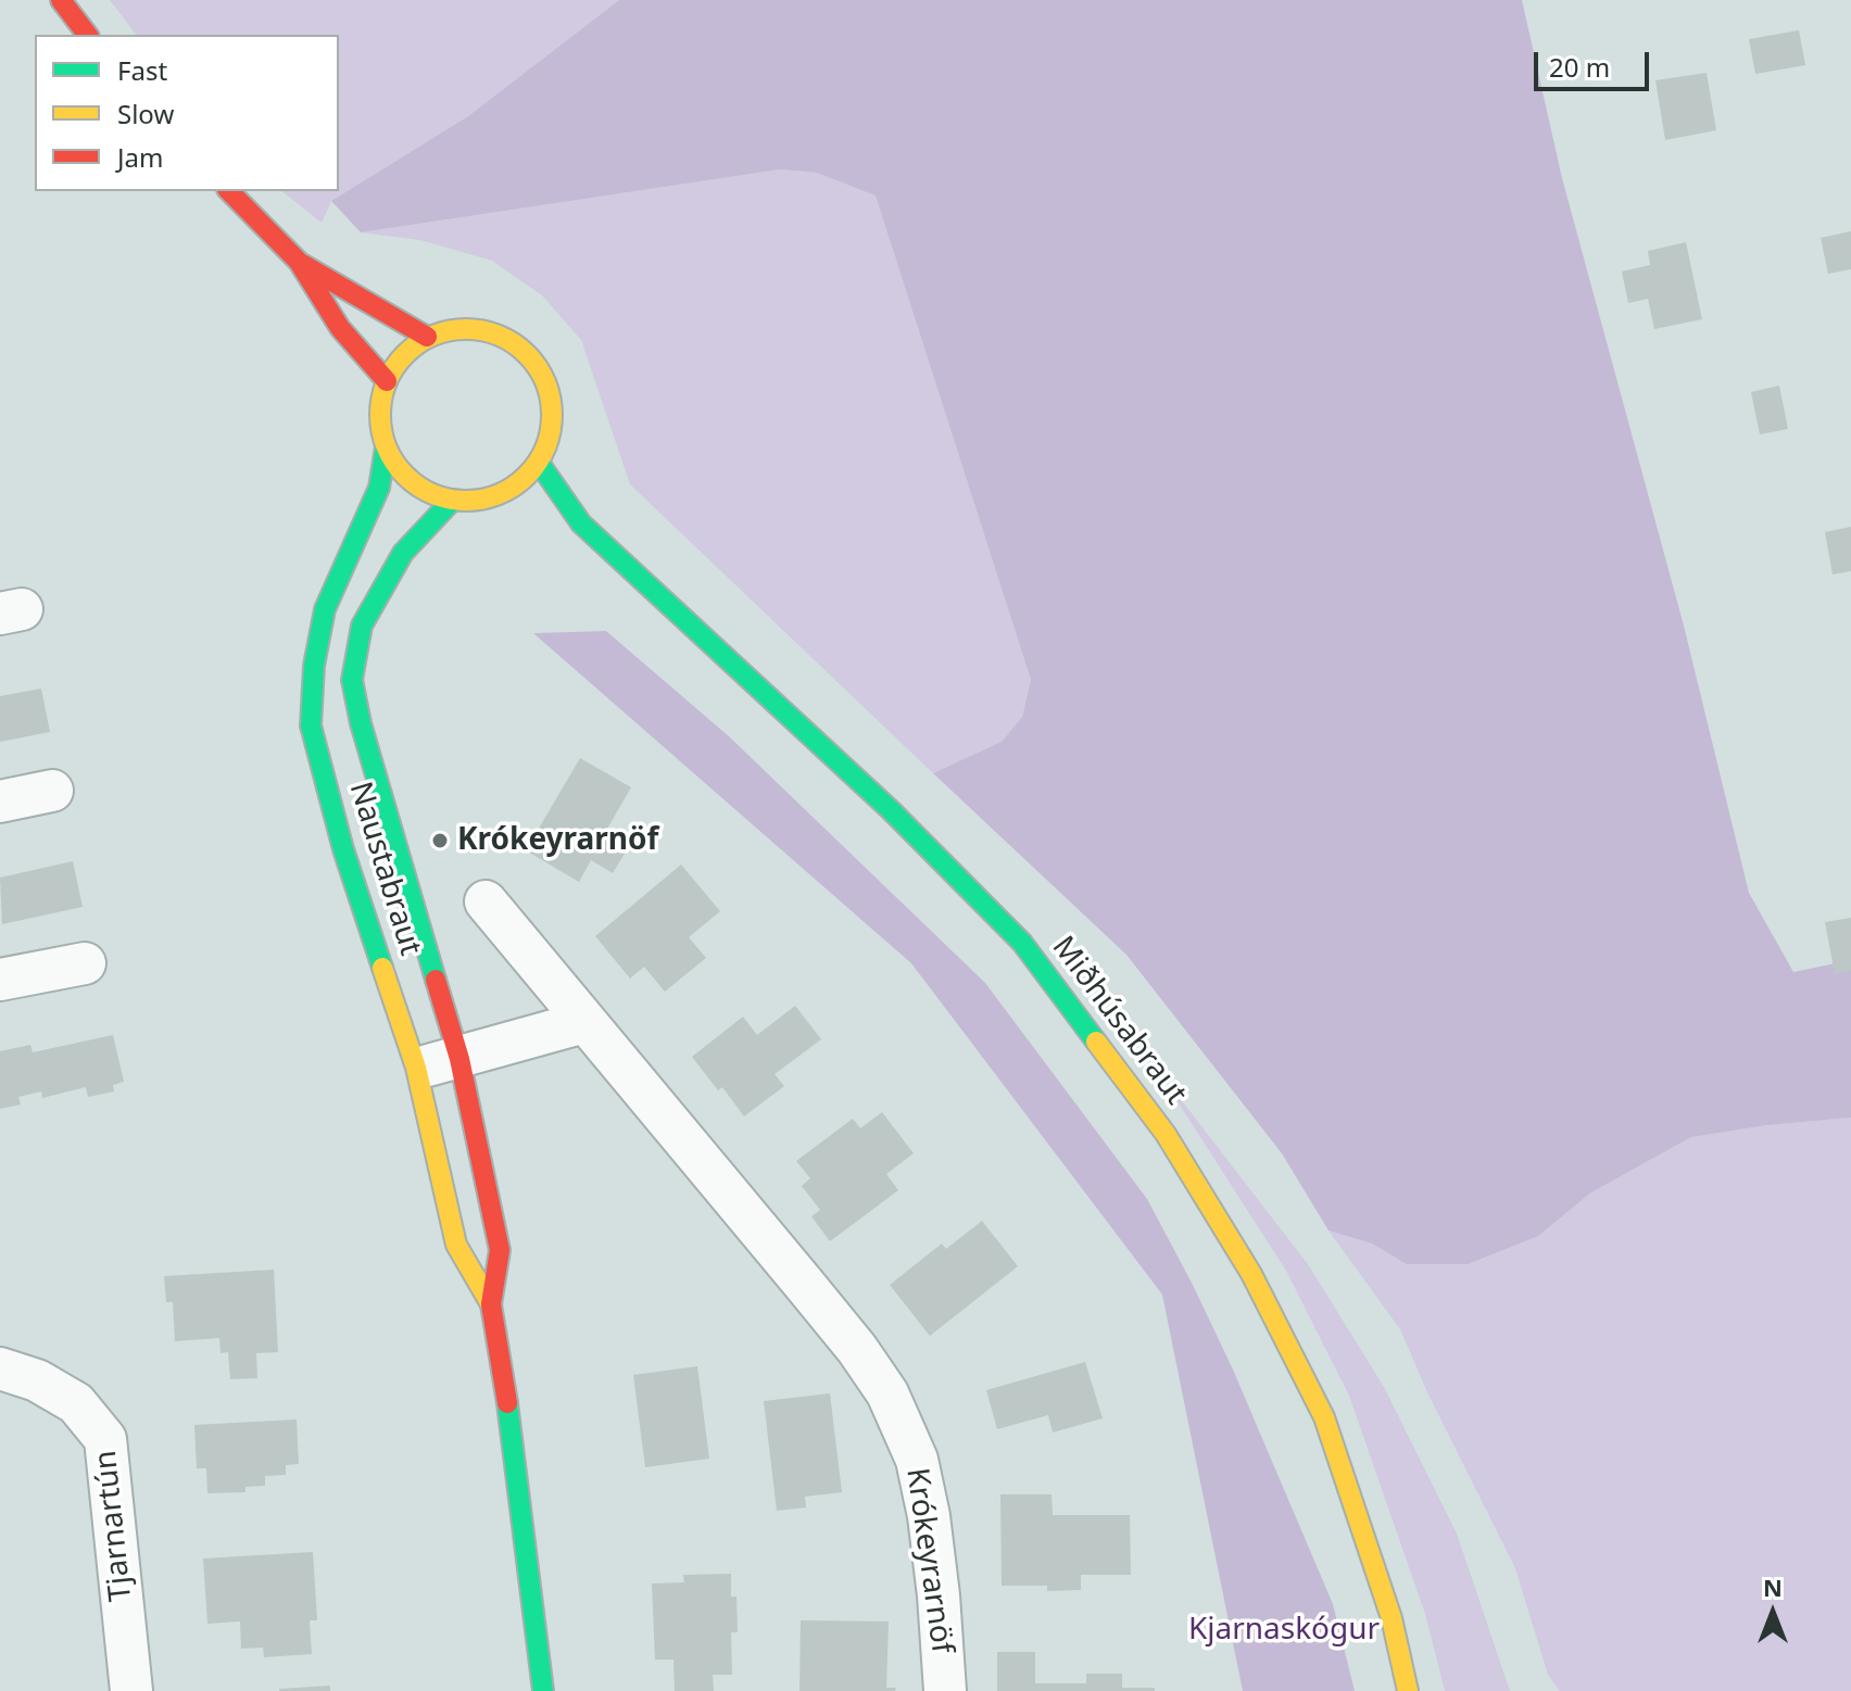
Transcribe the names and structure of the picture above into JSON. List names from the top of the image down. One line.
{"streets":{"street":["Naustabraut","Miðhúsabraut","Tjarnartún","Krókeyrarnöf"]},"crossings":[["Naustabraut","Miðhúsabraut"]],"parks":["Kjarnaskógur"],"places":["Krókeyrarnöf"],"legend":["Fast","Slow","Jam"],"scale_bar":"20 m","north":"top"}
